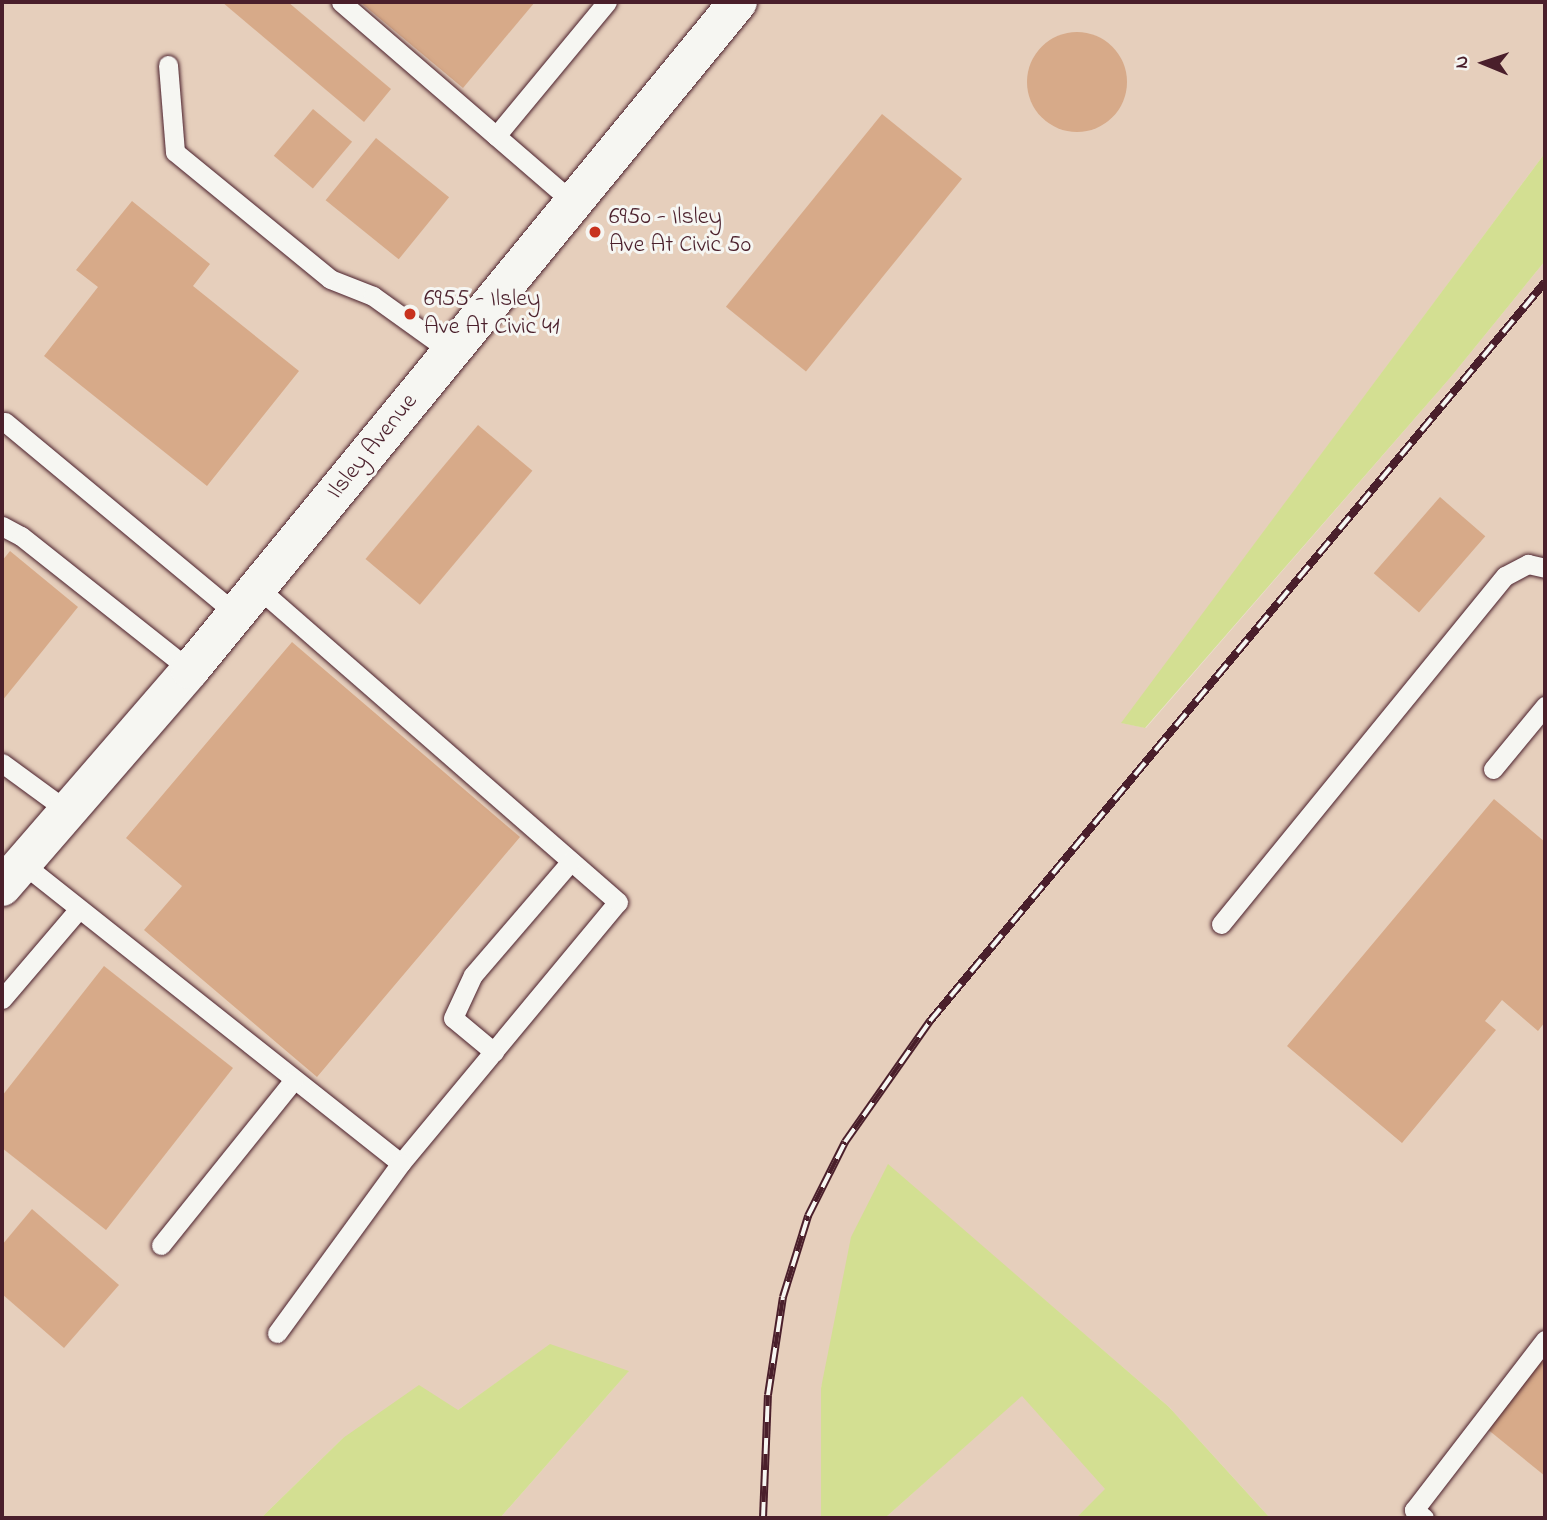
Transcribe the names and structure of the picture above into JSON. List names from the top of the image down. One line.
{"streets":{"street":["Ilsley Avenue"]},"places":["6950 - Ilsley Ave At Civic 50","6955 - Ilsley Ave At Civic 41"],"north":"left"}
